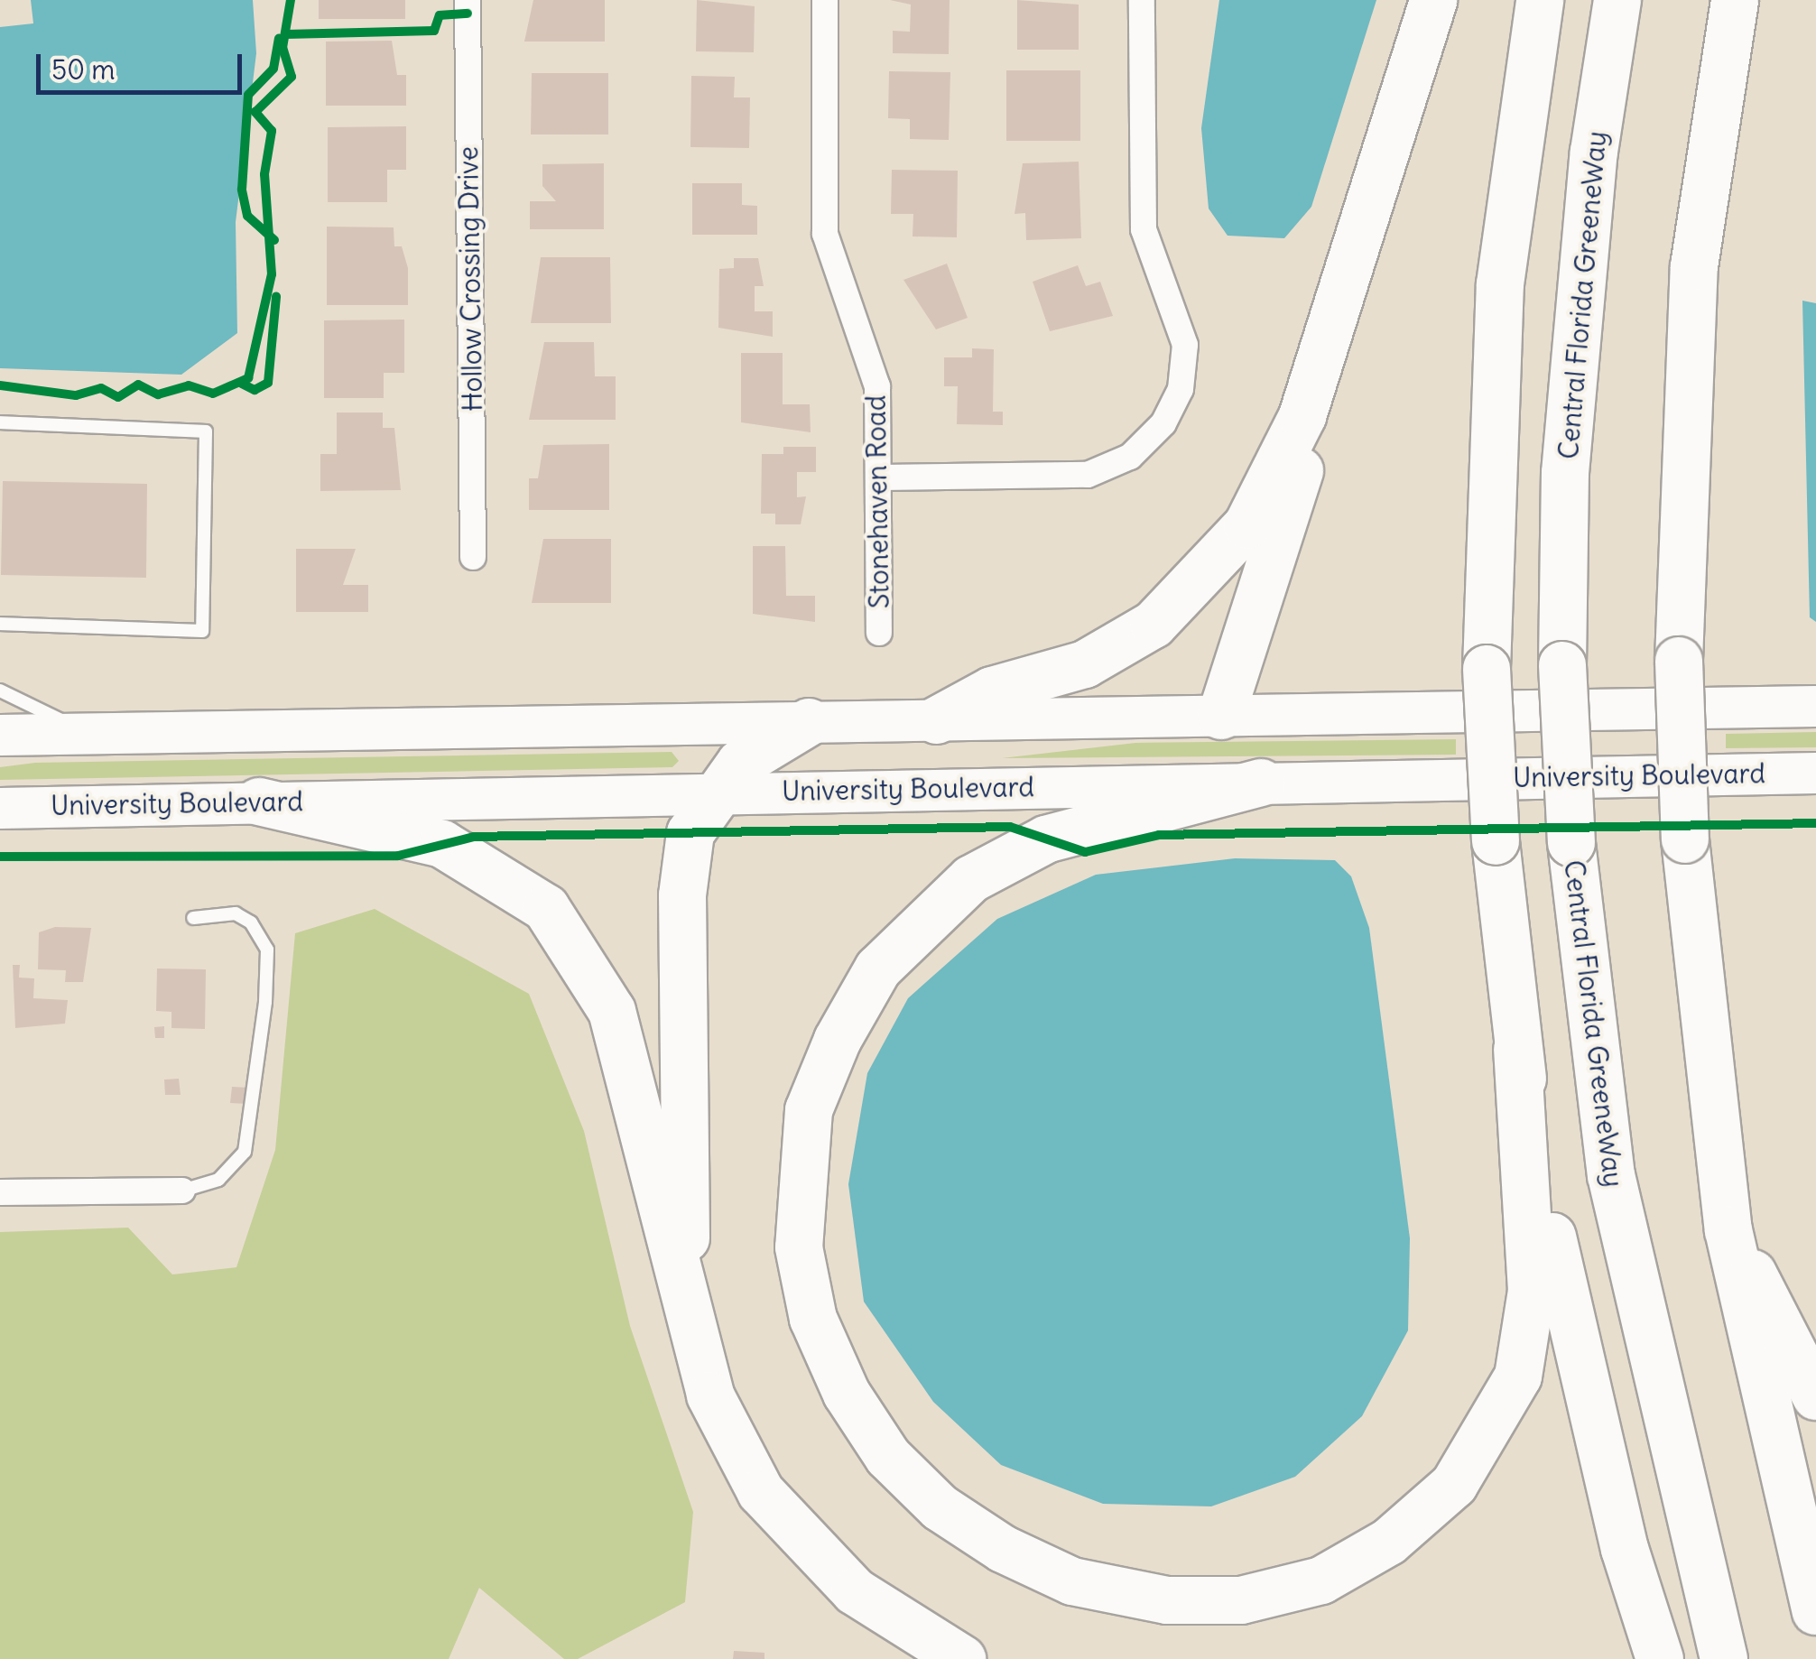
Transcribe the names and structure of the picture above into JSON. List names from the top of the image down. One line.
{"streets":{"highway":["Central Florida GreeneWay"],"main road":["University Boulevard"],"street":["Hollow Crossing Drive","Stonehaven Road"]},"scale_bar":"50 m"}
